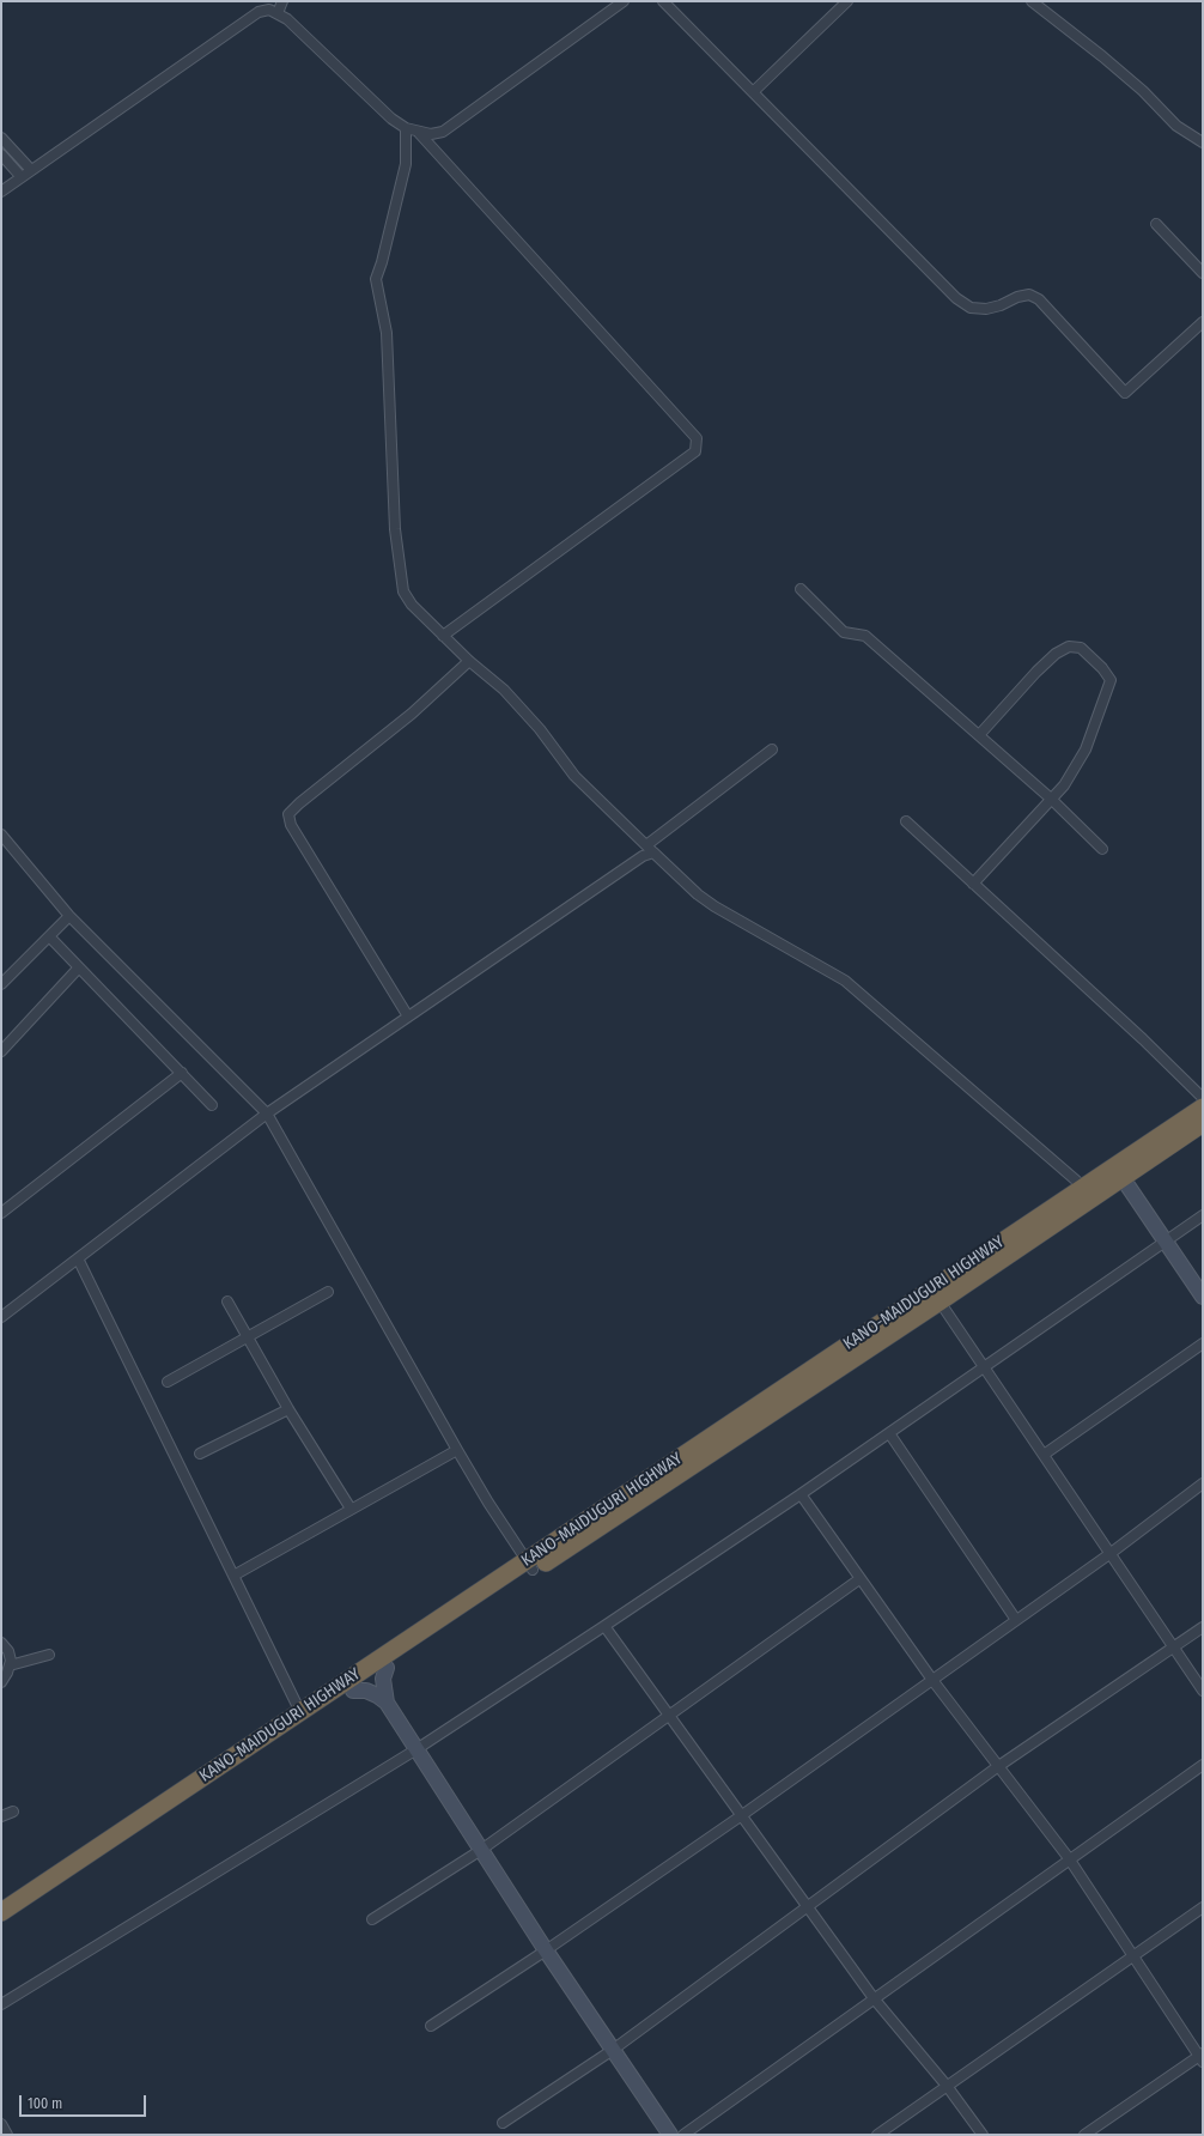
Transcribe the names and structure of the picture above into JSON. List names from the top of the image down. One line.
{"streets":{"highway":["KANO-MAIDUGURI HIGHWAY"]},"scale_bar":"100 m"}
